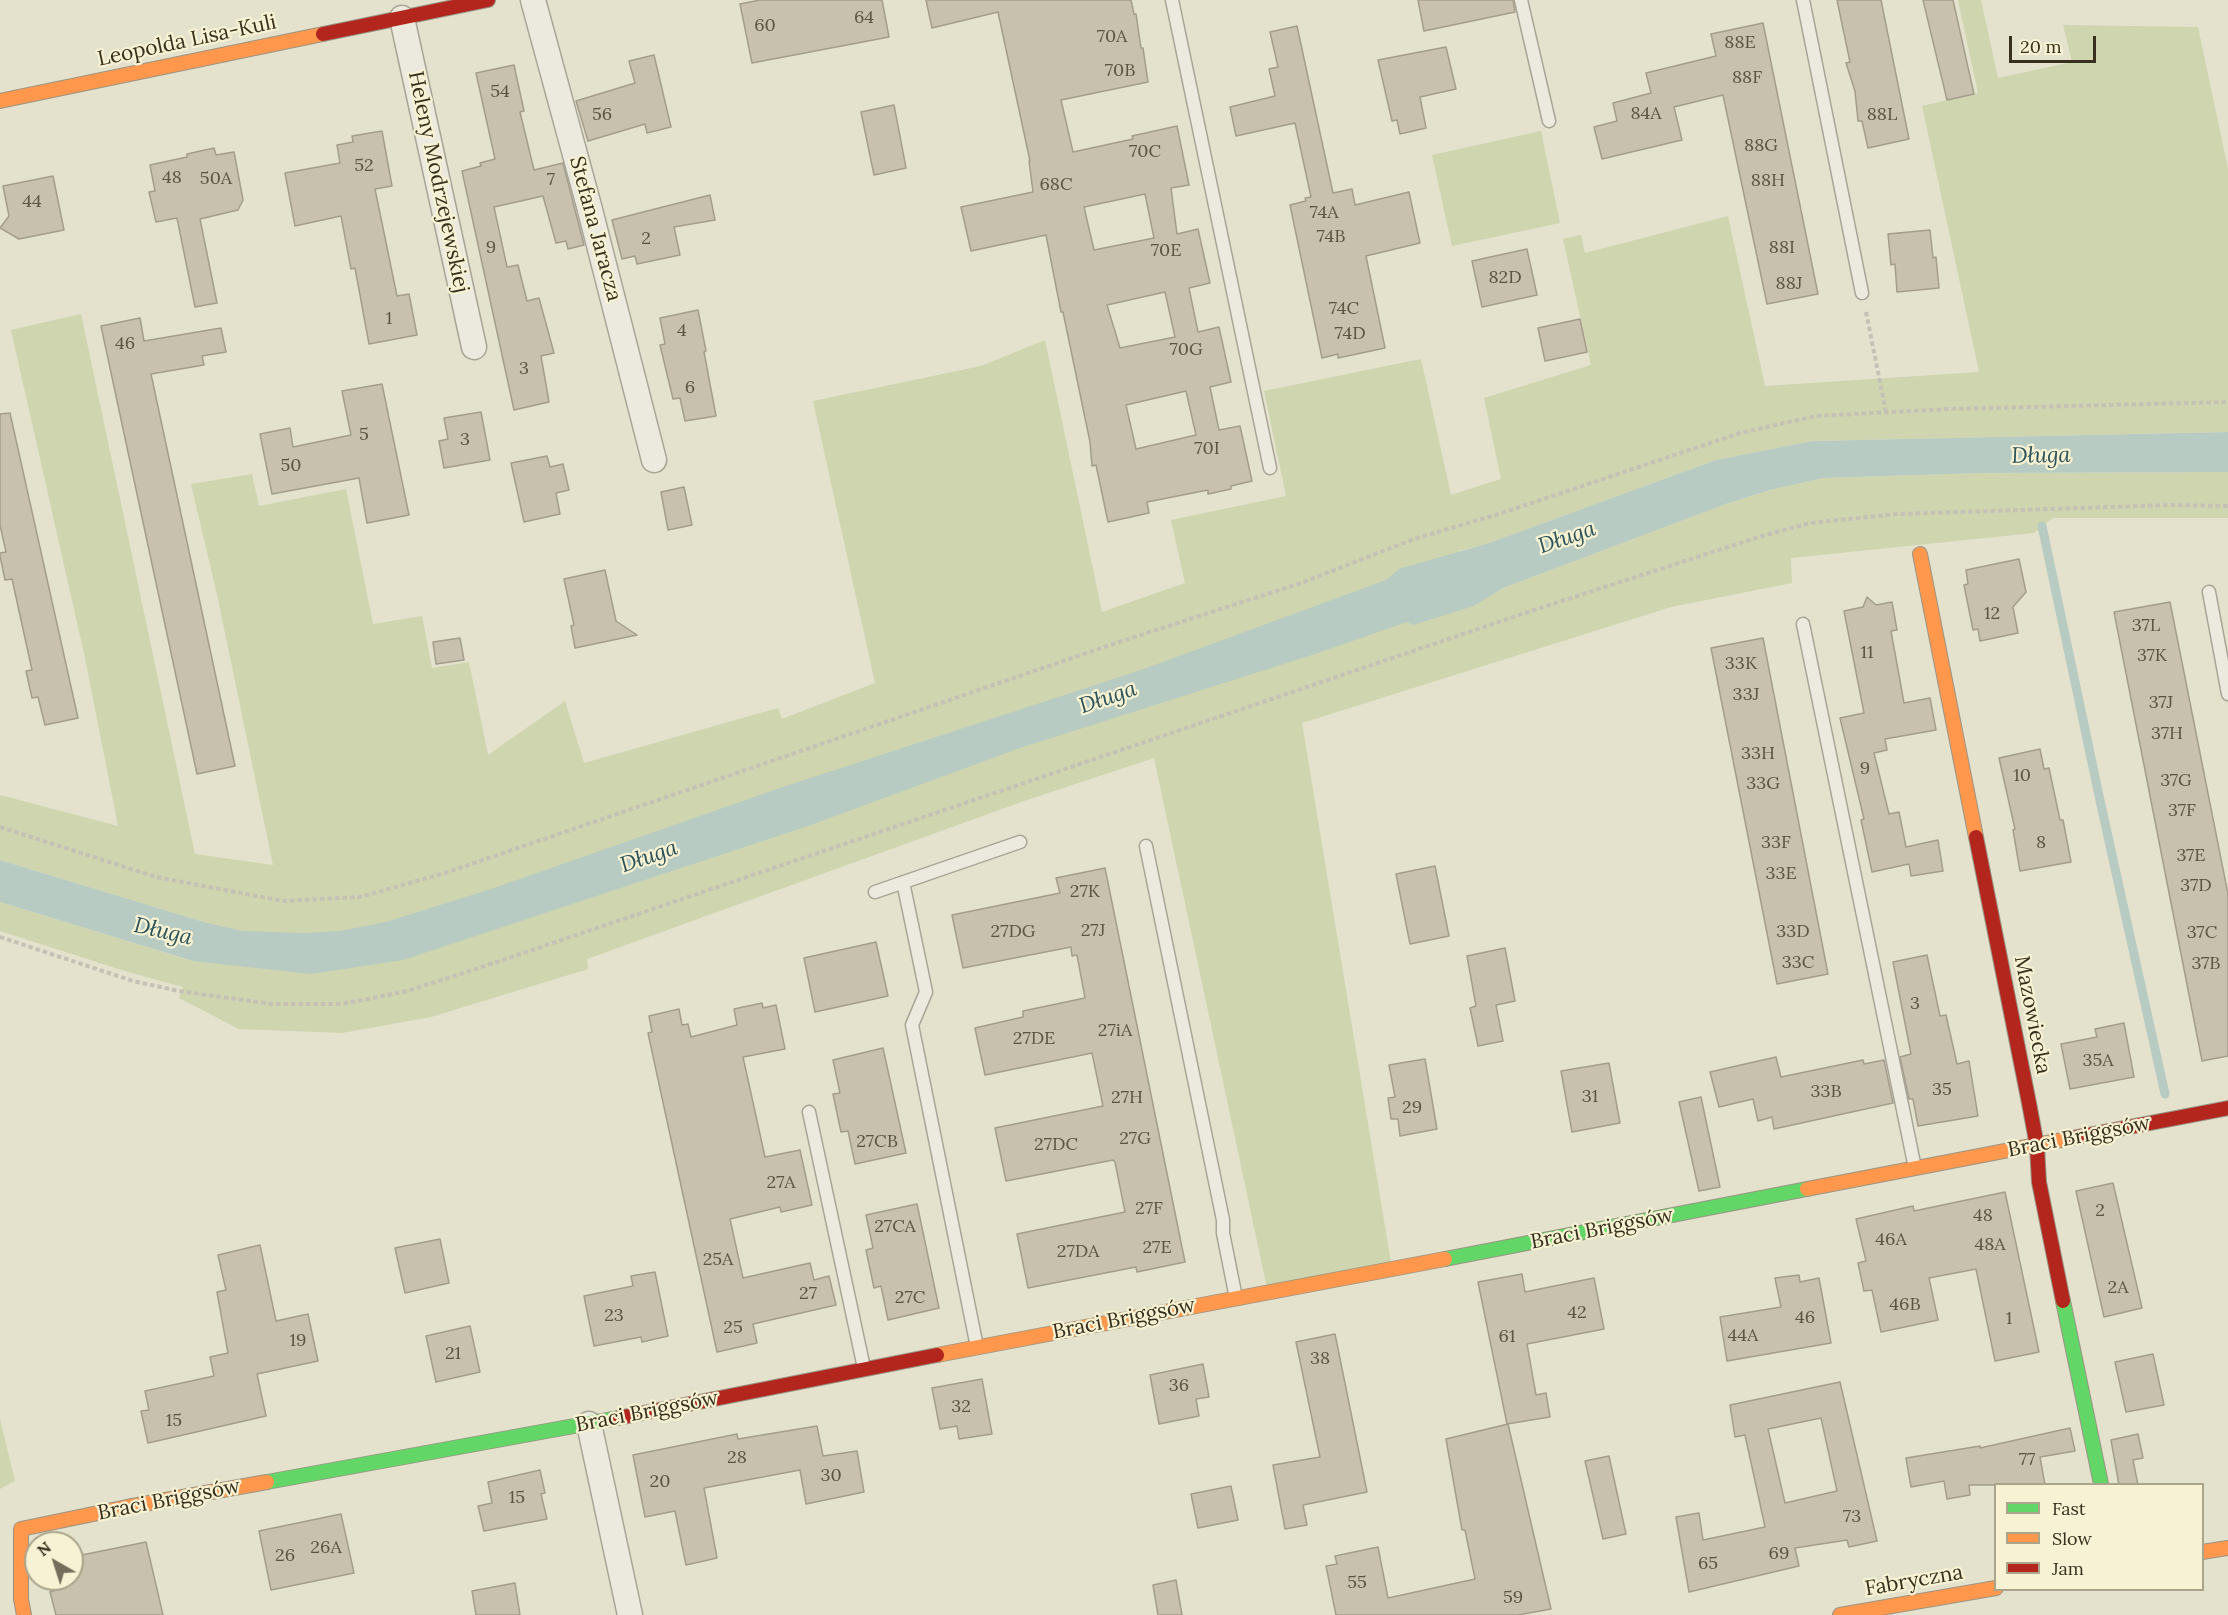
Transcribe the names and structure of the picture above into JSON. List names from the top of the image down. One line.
{"streets":{"street":["Leopolda Lisa-Kuli","Heleny Modrzejewskiej","Stefana Jaracza","Mazowiecka","Braci Briggsów","Fabryczna"]},"crossings":[["Leopolda Lisa-Kuli","Heleny Modrzejewskiej"],["Mazowiecka","Braci Briggsów"]],"water":["Długa"],"house_numbers":["64","60","70A","88E","70B","88F","54","84A","56","88L","88G","70C","52","48","50A","7","88H","68C","44","74A","74B","2","9","88I","70E","82D","88J","74C","1","4","74D","46","70G","3","6","5","3","70I","50","12","37L","11","37K","33K","33J","37J","37H","33H","9","10","37G","33G","37F","33F","8","37E","33E","37D","27K","27J","27DG","33D","37C","33C","37B","3","27iA","27DE","35A","35","33B","31","27H","29","27G","27CB","27DC","27A","27F","2","48","27CA","46A","48A","27E","27DA","25A","2A","27","27C","46B","42","23","46","1","25","44A","61","19","21","38","36","32","15","28","77","30","20","15","73","26A","69","26","65","55","59"],"legend":["Fast","Slow","Jam"],"scale_bar":"20 m","north":"top left"}
